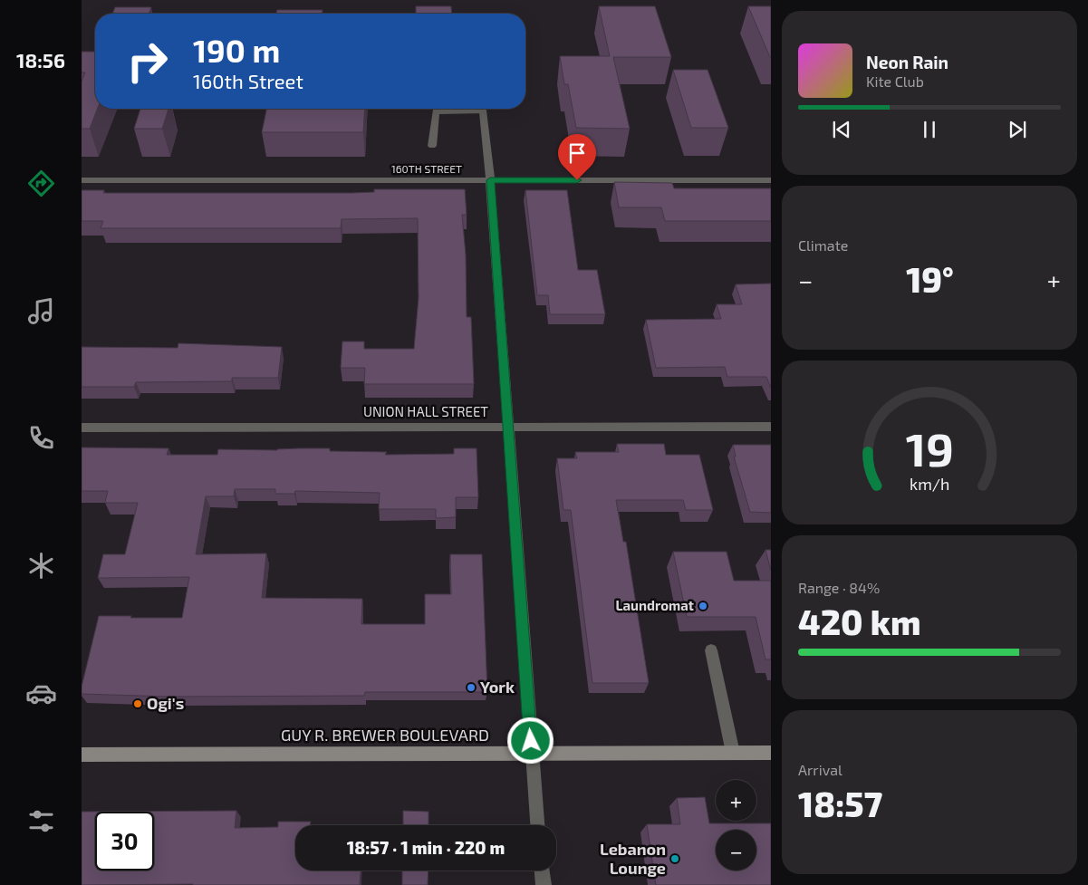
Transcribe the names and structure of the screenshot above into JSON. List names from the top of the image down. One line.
{"streets":{"main road":["GUY R. BREWER BOULEVARD"],"street":["160TH STREET","UNION HALL STREET"]},"places":["Laundromat","York","Ogi's","Lebanon Lounge"],"page":{"tabs":"18:56","turn":["190 m","160th Street"],"song":["Neon Rain","Kite Club"],"tile":["Climate",["Range · 84%","420 km"],["Arrival","18:57"]],"heat":["−","19°","+"],"map_buttons":["+","−"],"limit":"30","trip":"18:57 · 1 min · 220 m","gauge":["19","km/h"]}}
